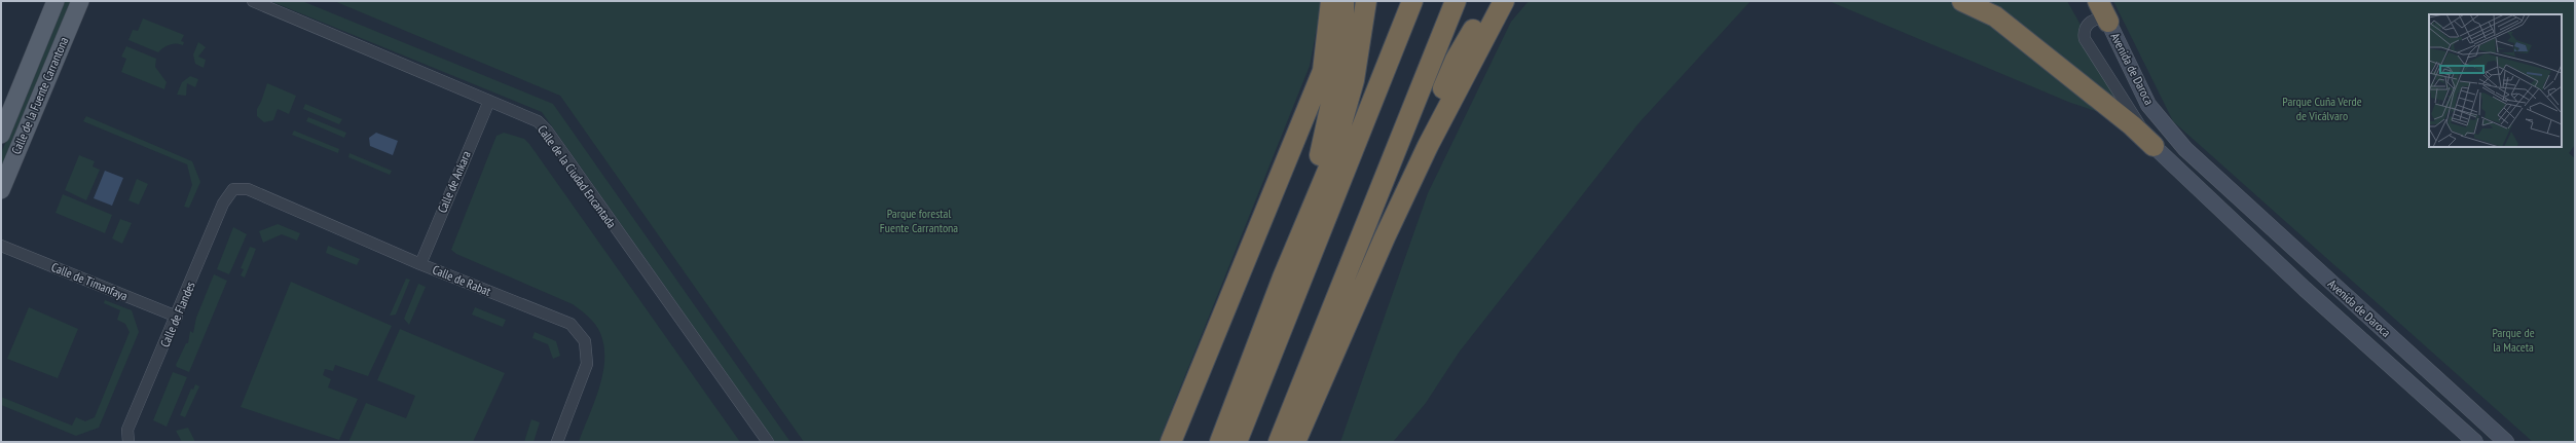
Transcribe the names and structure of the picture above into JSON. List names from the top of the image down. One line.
{"streets":{"main road":["Avenida de Daroca","Calle de la Fuente Carrantona"],"street":["Calle de la Ciudad Encantada","Calle de Ankara","Calle de Rabat","Calle de Timanfaya","Calle de Flandes"]},"crossings":[["Calle de la Ciudad Encantada","Calle de Ankara"],["Calle de Ankara","Calle de Rabat"],["Calle de Rabat","Calle de Flandes"],["Calle de Timanfaya","Calle de Flandes"]],"parks":["Parque Cuña Verde de Vicálvaro","Parque forestal Fuente Carrantona","Parque de la Maceta"]}
